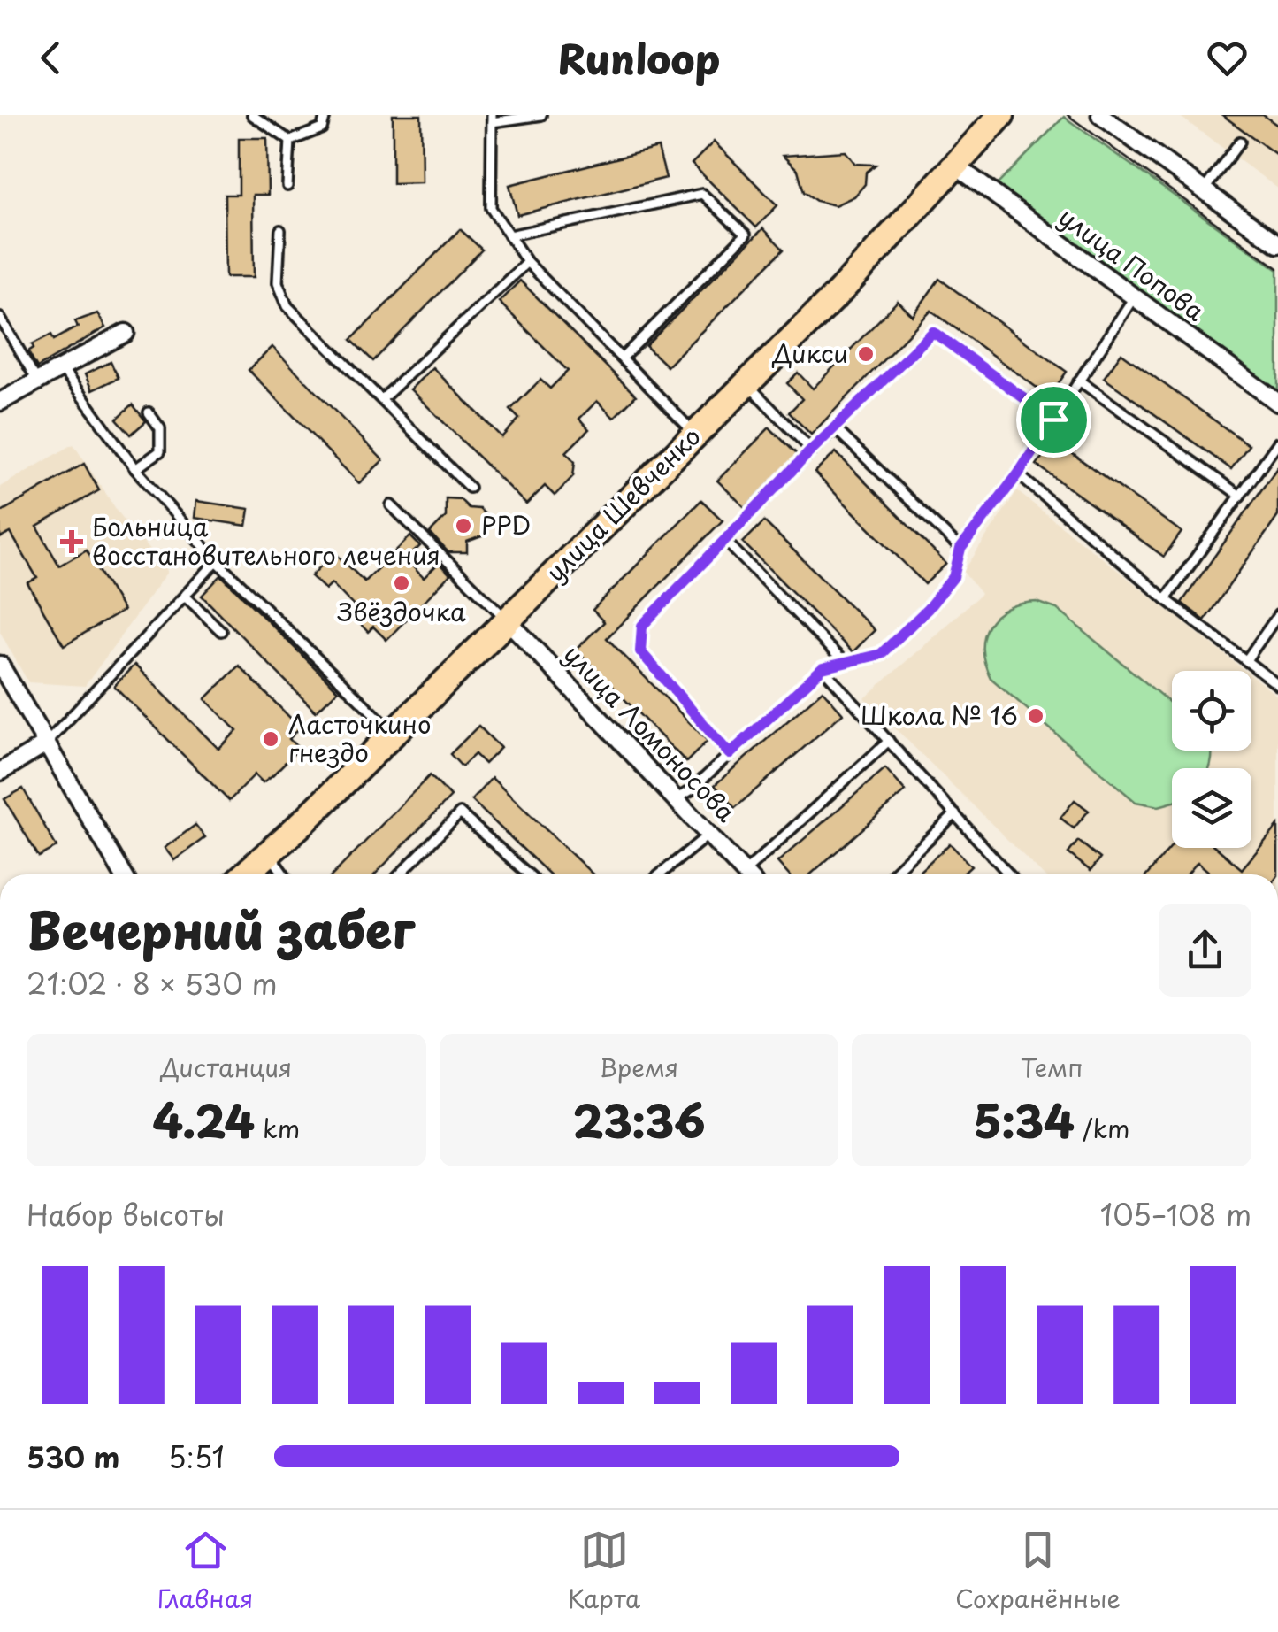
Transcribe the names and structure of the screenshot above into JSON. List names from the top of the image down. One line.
{"streets":{"main road":["улица Шевченко"],"street":["улица Попова","улица Ломоносова"]},"crossings":[["улица Попова","улица Шевченко"],["улица Шевченко","улица Ломоносова"]],"places":{"other":["Дикси","PPD","Звёздочка","Школа № 16","Ласточкино гнездо"],"health":["Больница восстановительного лечения"]},"page":{"header":"Runloop","heading":["Вечерний забег","21:02 · 8 × 530 m"],"stats":[["Дистанция","4.24 km"],["Время","23:36"],["Темп","5:34 /km"]],"chart":["Набор высоты","105–108 m"],"list":[{"name":"530 m","note":"5:51"}],"tabs":["Главная","Карта","Сохранённые"]}}
